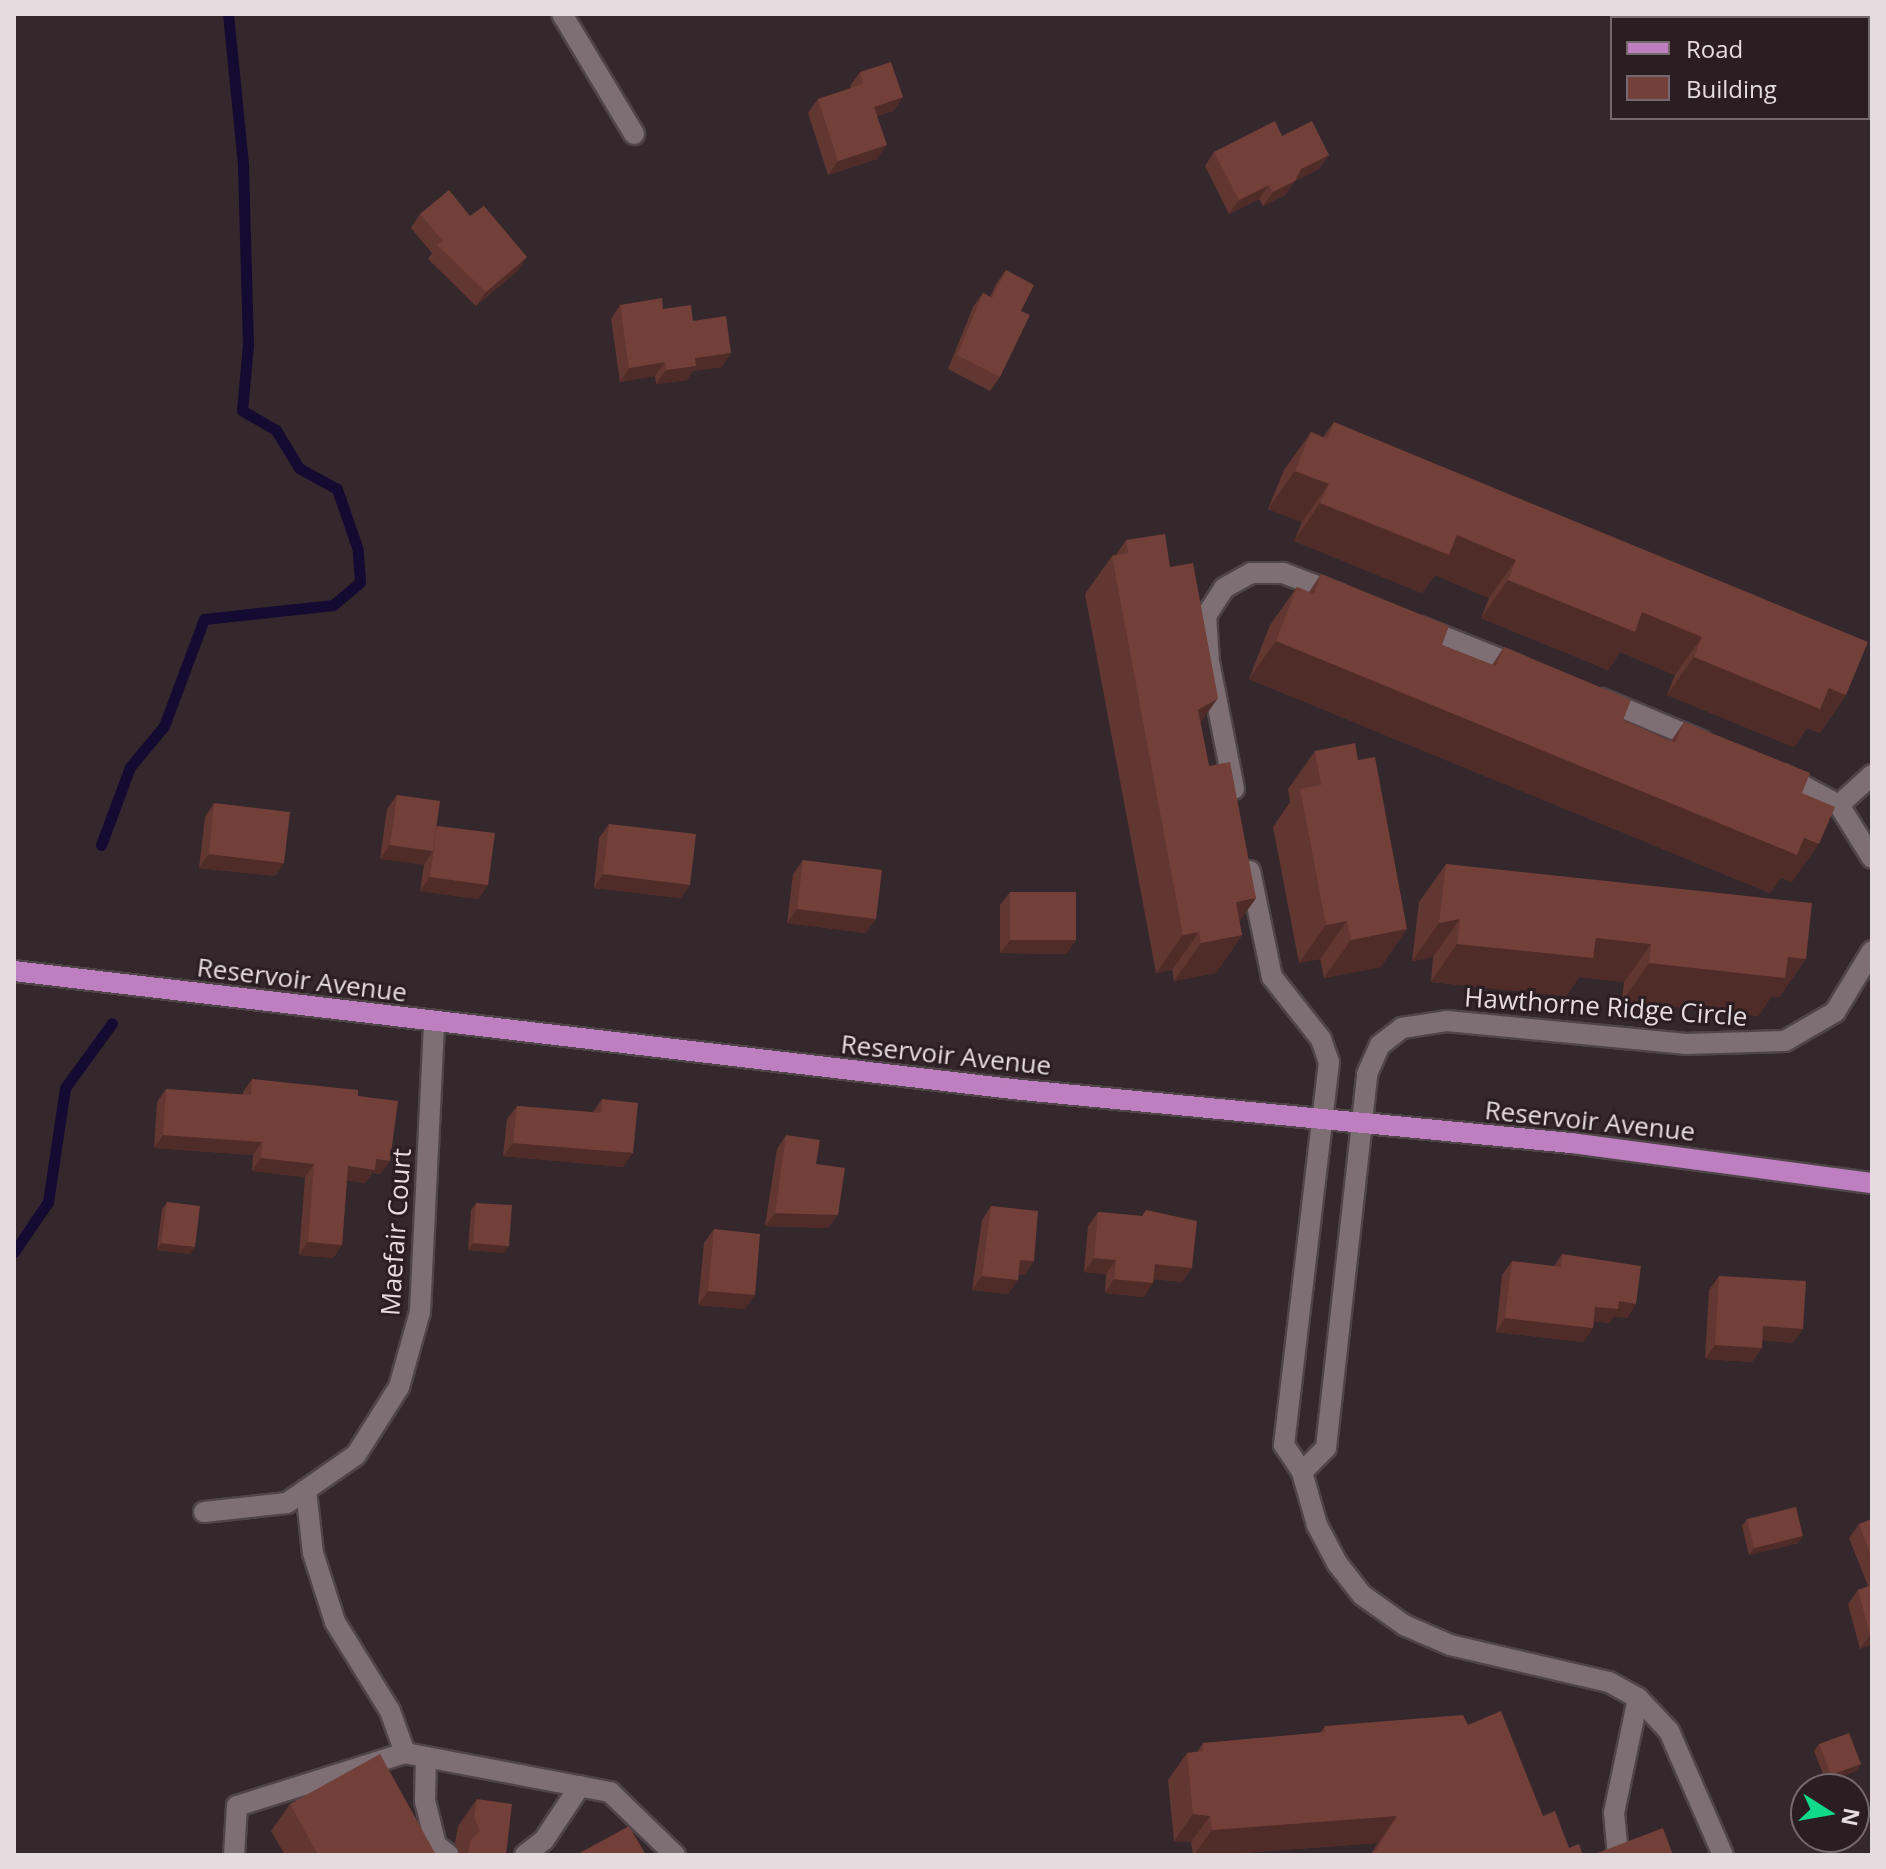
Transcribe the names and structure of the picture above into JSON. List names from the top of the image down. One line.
{"streets":{"main road":["Reservoir Avenue"],"street":["Hawthorne Ridge Circle","Maefair Court"]},"crossings":[["Reservoir Avenue","Hawthorne Ridge Circle"],["Reservoir Avenue","Maefair Court"]],"legend":["Road","Building"],"north":"right"}
